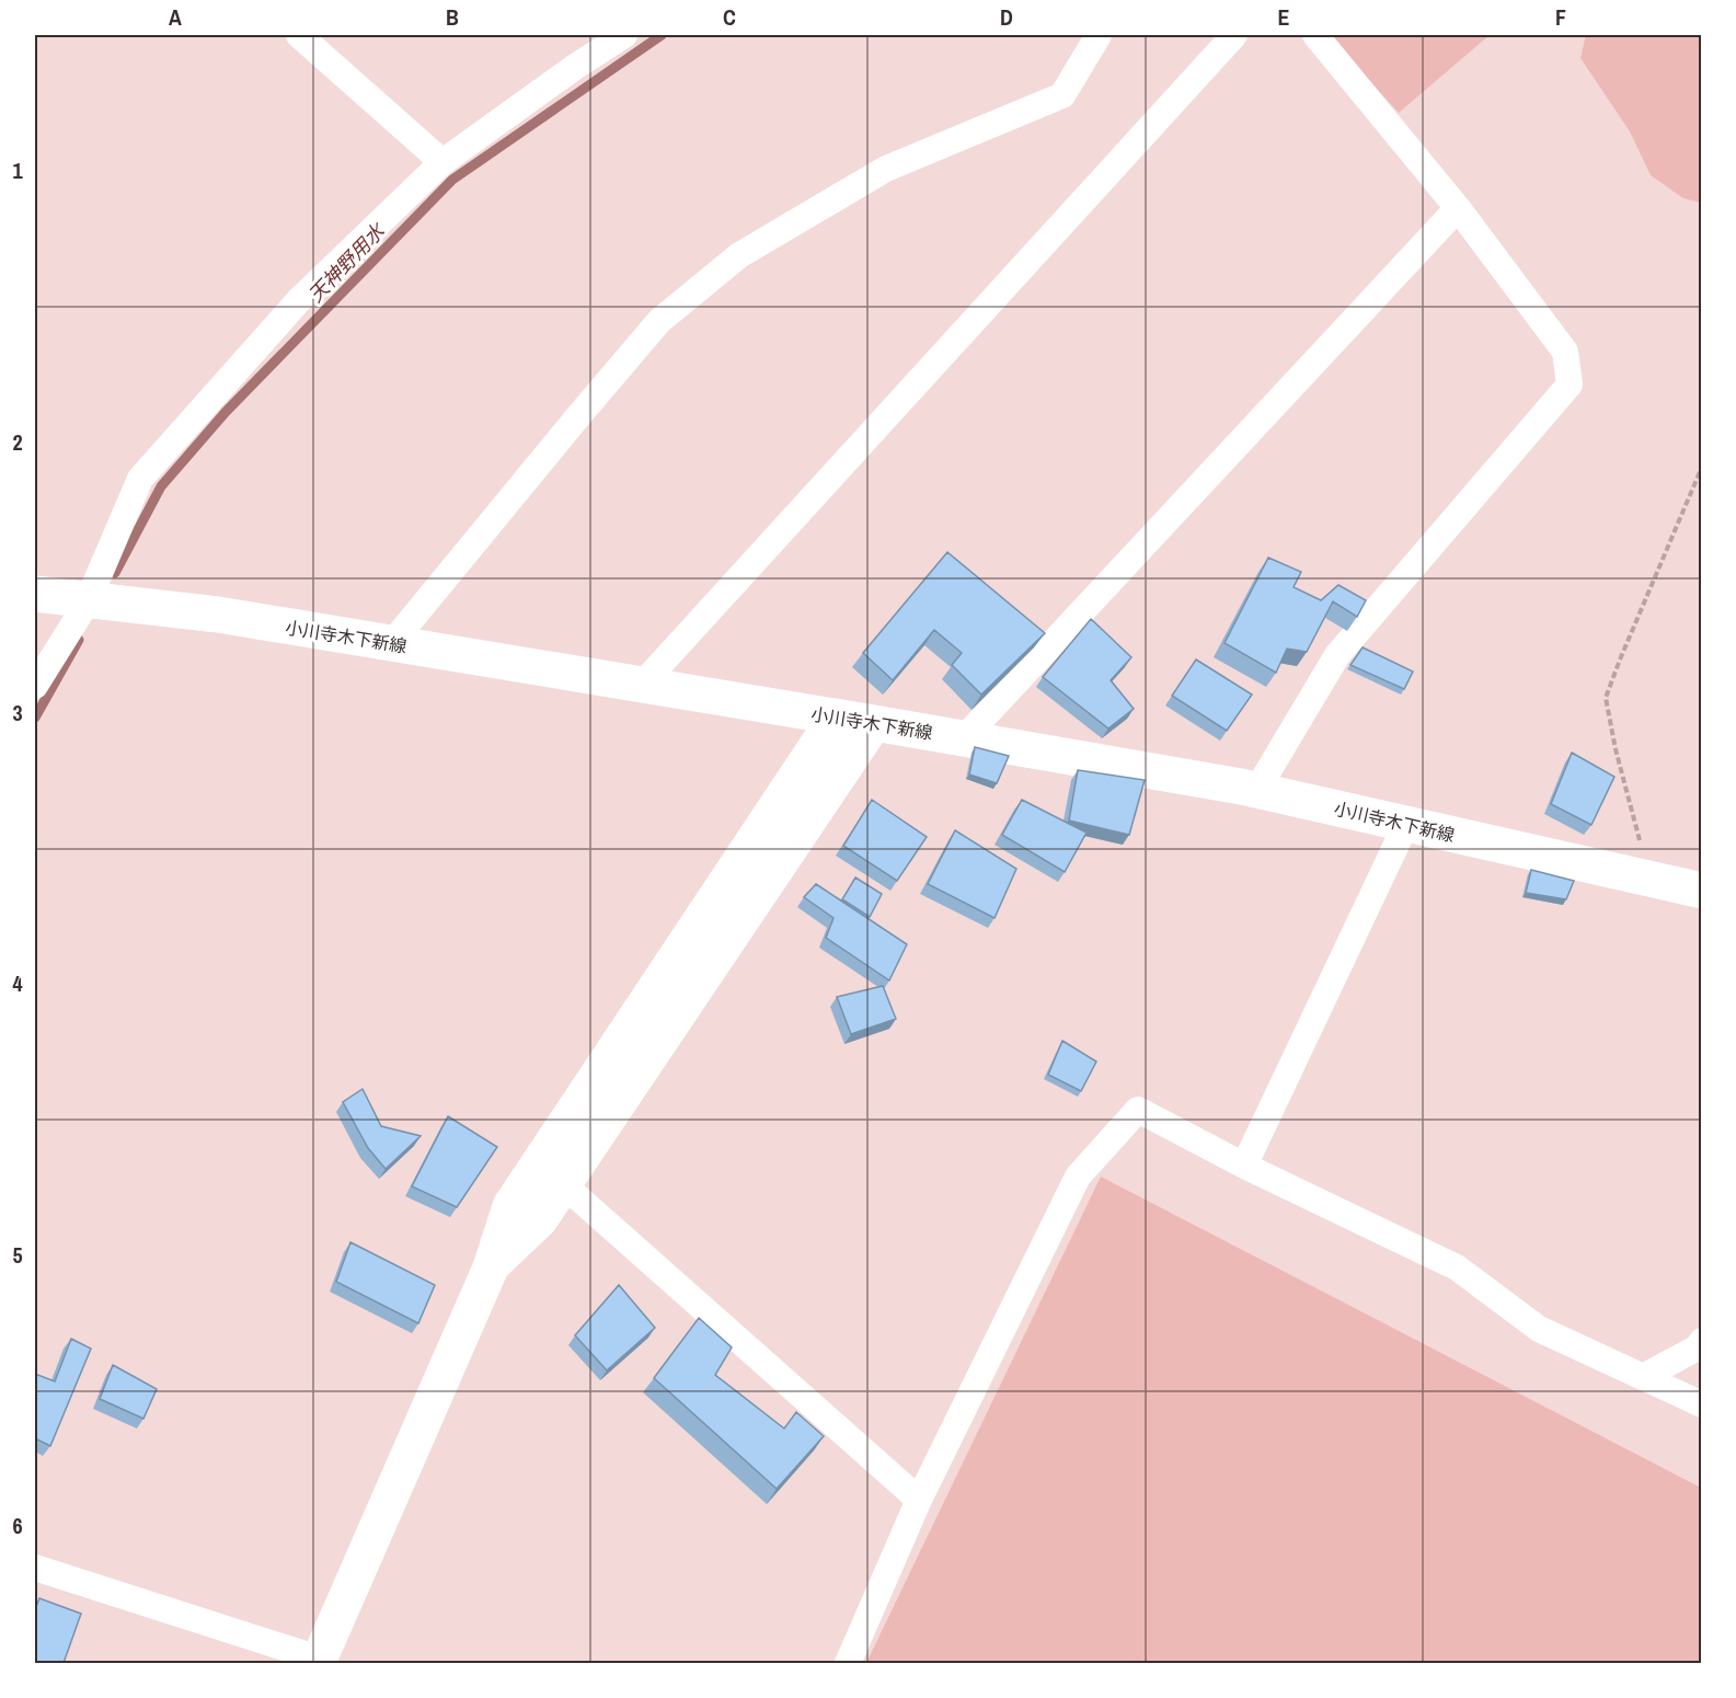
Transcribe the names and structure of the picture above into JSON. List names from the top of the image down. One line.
{"streets":{"street":["小川寺木下新線"]},"water":["天神野用水"],"grid":{"columns":["A","B","C","D","E","F"],"rows":["1","2","3","4","5","6"]}}
